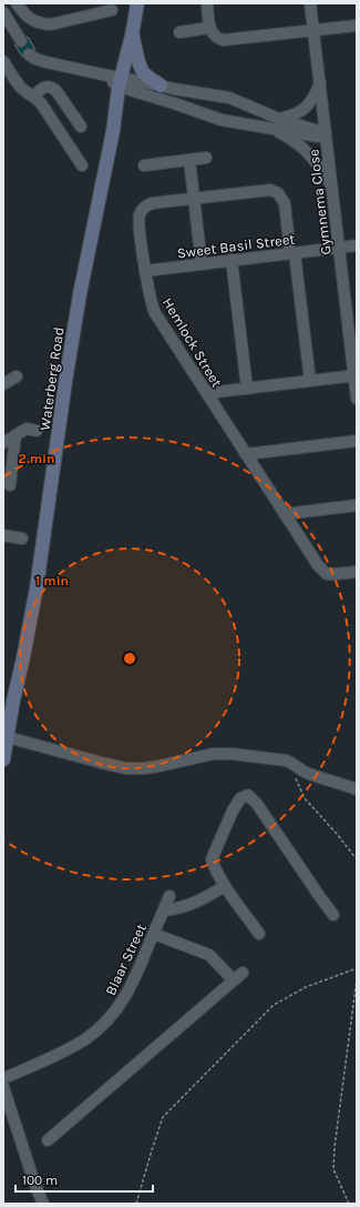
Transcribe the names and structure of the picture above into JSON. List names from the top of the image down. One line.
{"streets":{"street":["Gymnema Close","Sweet Basil Street","Hemlock Street","Waterberg Road","Blaar Street"]},"crossings":[["Gymnema Close","Sweet Basil Street"],["Sweet Basil Street","Hemlock Street"]],"scale_bar":"100 m","rings":["2 min","1 min"]}
